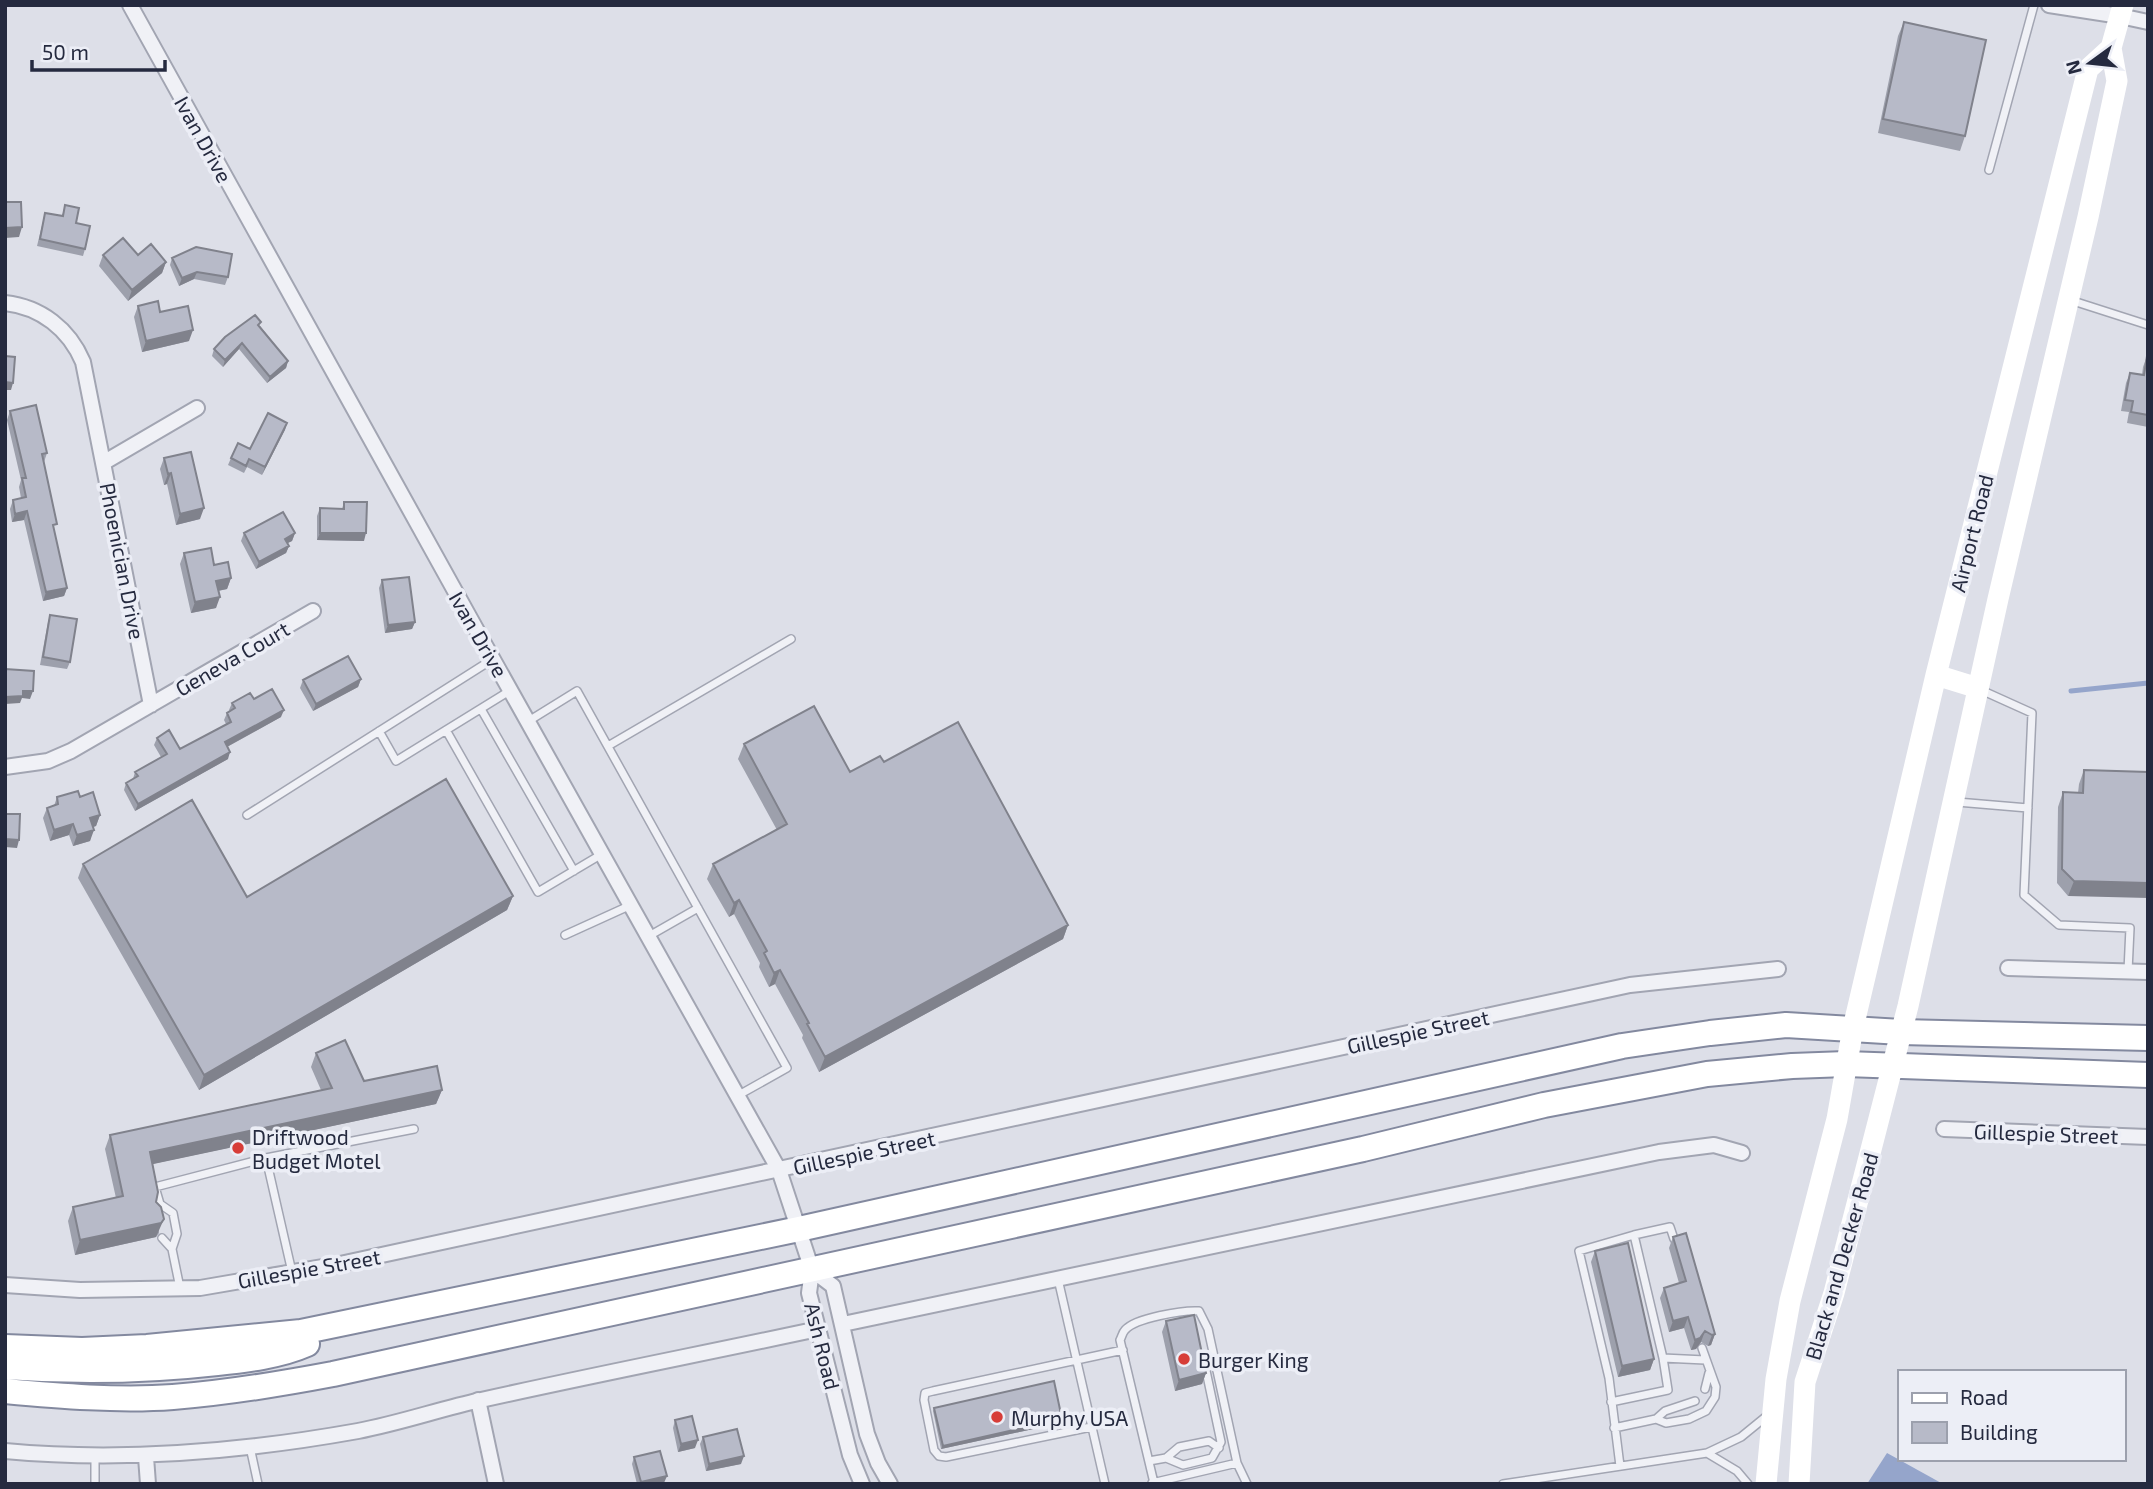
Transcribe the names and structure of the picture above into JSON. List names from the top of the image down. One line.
{"streets":{"main road":["Airport Road","Black and Decker Road"],"street":["Ivan Drive","Phoenician Drive","Geneva Court","Gillespie Street","Ash Road"]},"crossings":[["Ivan Drive","Gillespie Street"],["Ivan Drive","Ash Road"],["Airport Road","Black and Decker Road"],["Phoenician Drive","Geneva Court"]],"places":["Driftwood Budget Motel","Burger King","Murphy USA"],"legend":["Road","Building"],"scale_bar":"50 m","north":"left"}
